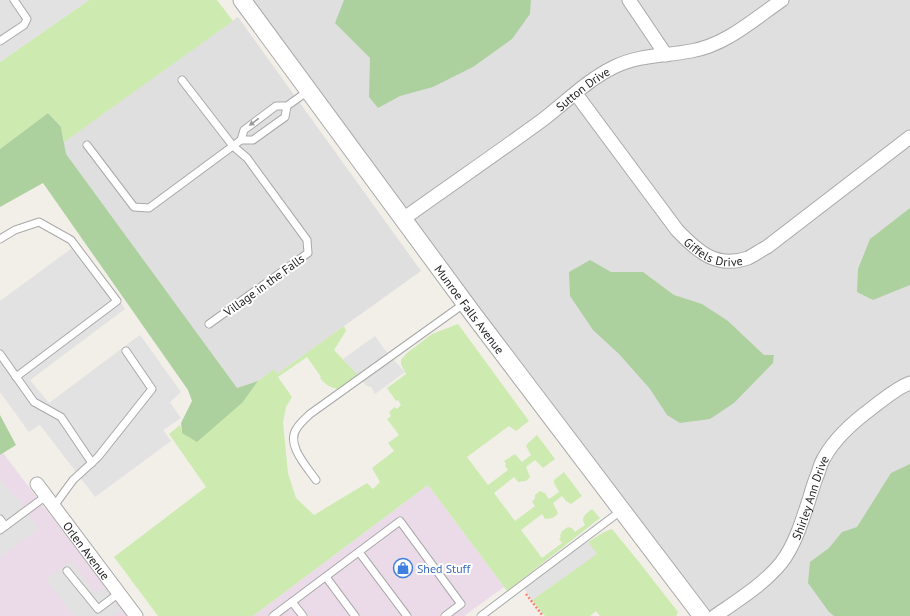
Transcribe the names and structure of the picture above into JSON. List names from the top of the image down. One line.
{"streets":{"street":["Sutton Drive","Giffels Drive","Munroe Falls Avenue","Shirley Ann Drive","Orlen Avenue"],"lane":["Village in the Falls"]},"crossings":[["Sutton Drive","Giffels Drive"],["Sutton Drive","Munroe Falls Avenue"]],"places":{"shop":["Shed Stuff"]}}
